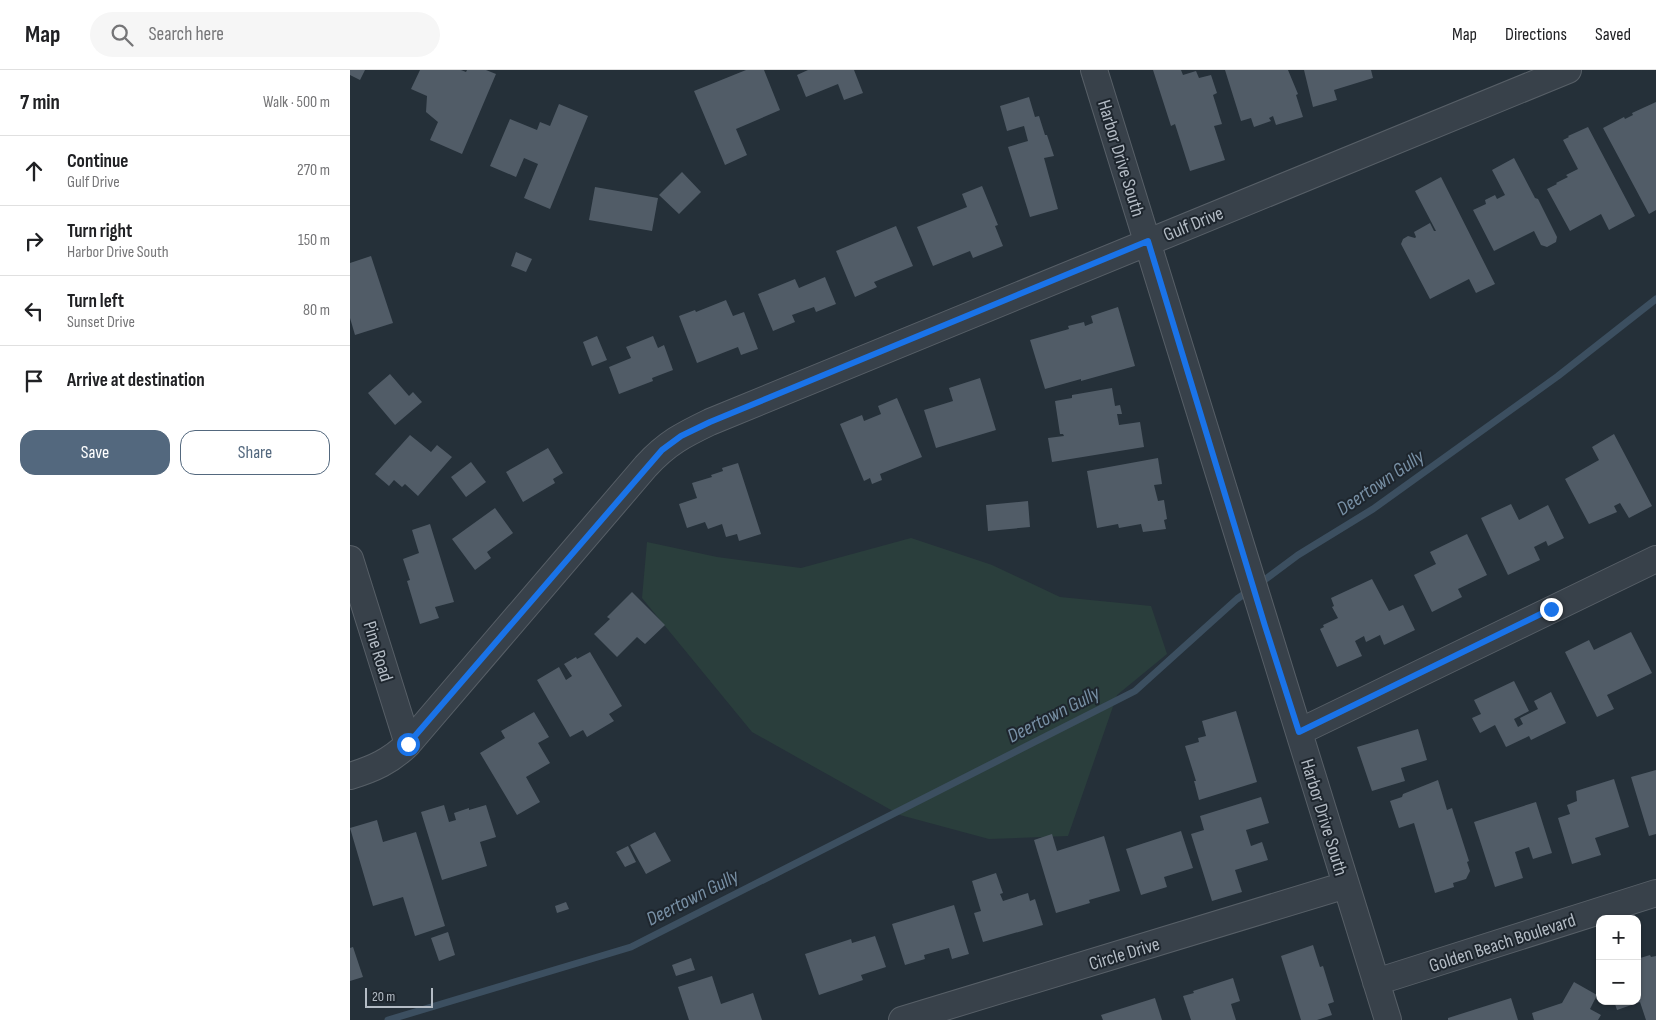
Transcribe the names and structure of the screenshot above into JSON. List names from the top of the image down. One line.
{"streets":{"street":["Harbor Drive South","Gulf Drive","Pine Road","Golden Beach Boulevard","Circle Drive"]},"crossings":[["Harbor Drive South","Gulf Drive"],["Harbor Drive South","Golden Beach Boulevard"],["Harbor Drive South","Circle Drive"],["Gulf Drive","Pine Road"]],"water":["Deertown Gully"],"scale_bar":"20 m","page":{"header":"Map","search":"Search here","nav":["Map","Directions","Saved"],"heading":["7 min","Walk · 500 m"],"list":[["Continue","Gulf Drive","270 m"],["Turn right","Harbor Drive South","150 m"],["Turn left","Sunset Drive","80 m"],"Arrive at destination"],"buttons":["Save","Share"],"map_buttons":["+","−"],"scale":"20 m"}}
